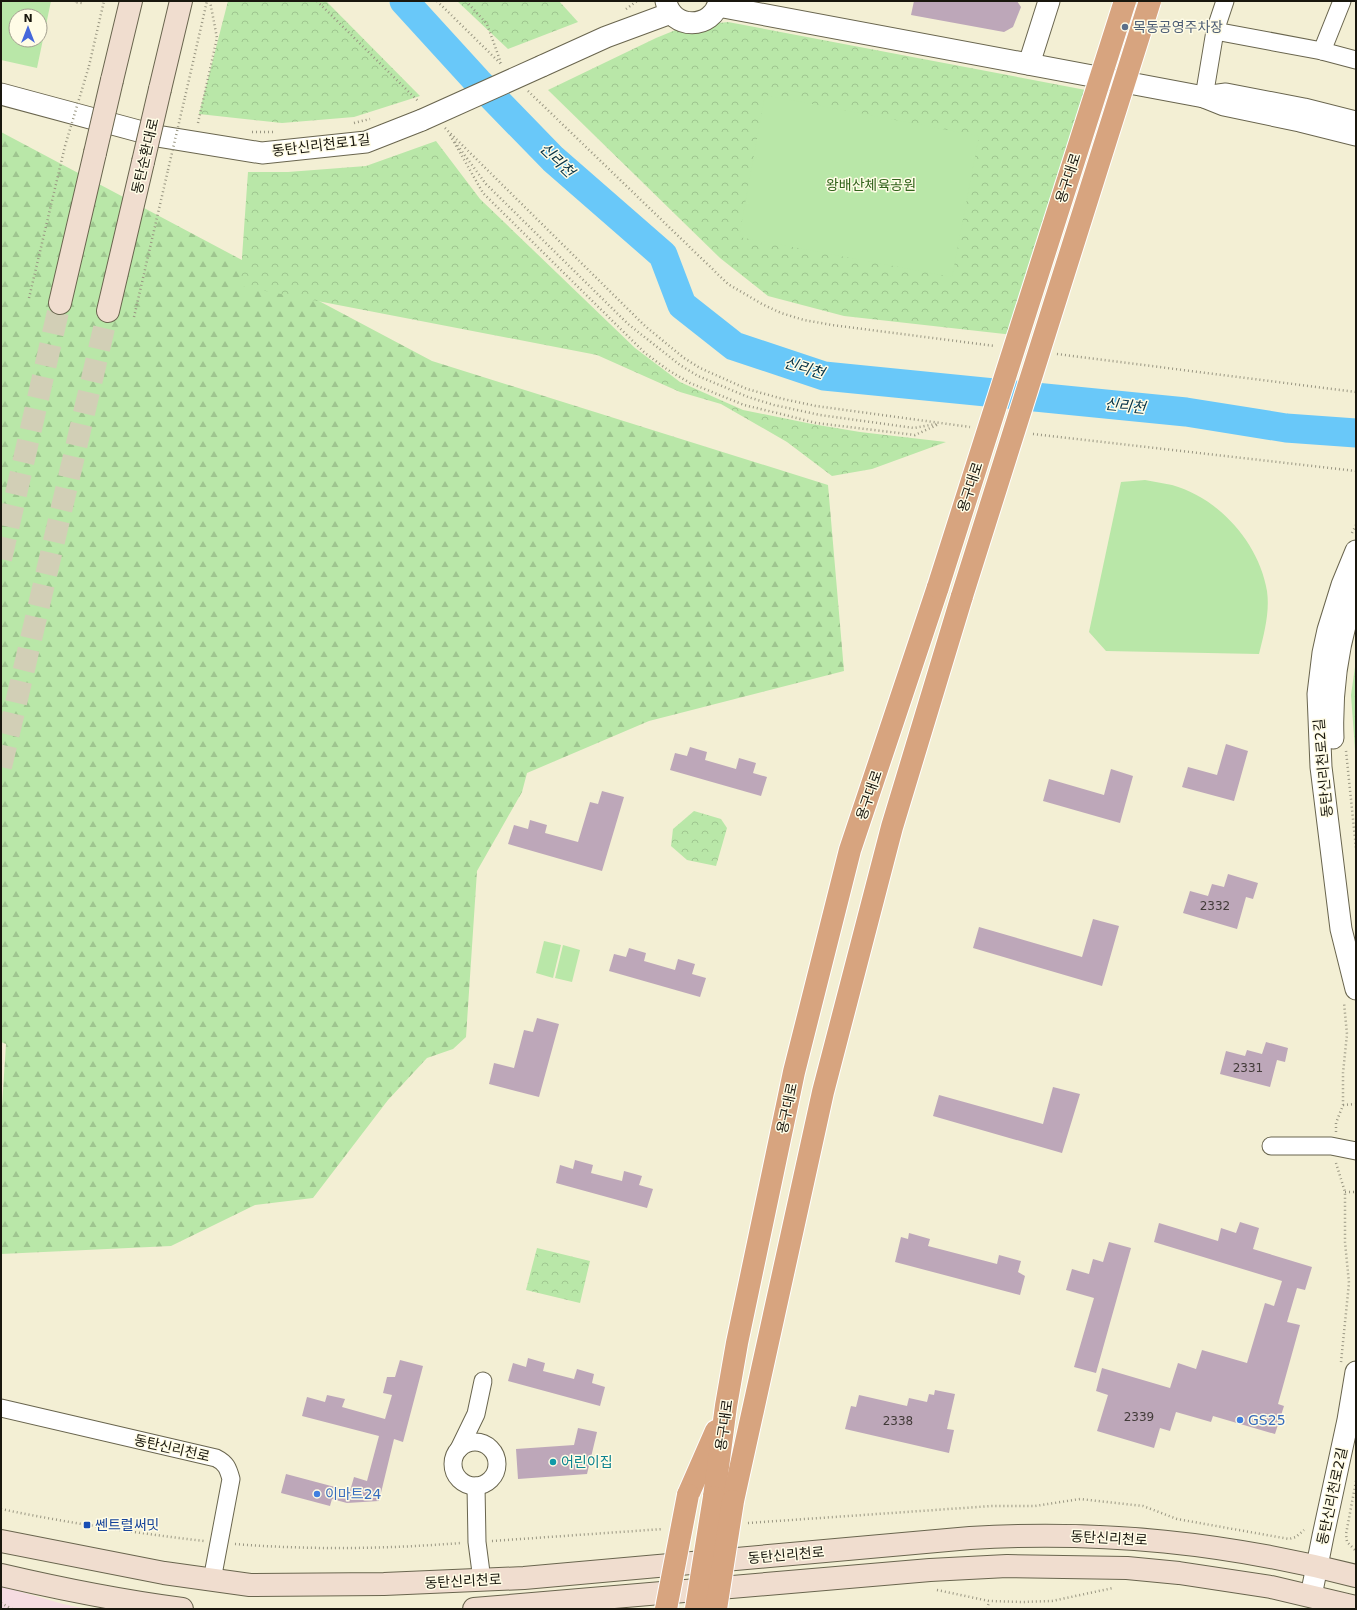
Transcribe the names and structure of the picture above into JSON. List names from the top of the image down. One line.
{"streets":{"highway":["용구대로"],"main road":["동탄순환대로","동탄신리천로"],"street":["동탄신리천로1길","동탄신리천로2길"]},"crossings":[["동탄신리천로2길","동탄신리천로"]],"water":["신리천"],"parks":["왕배산체육공원"],"places":{"other":["목동공영주차장","GS25","어린이집","이마트24"],"transit":["쎈트럴써밋"]},"house_numbers":["2332","2331","2339","2338"],"north":"top"}
